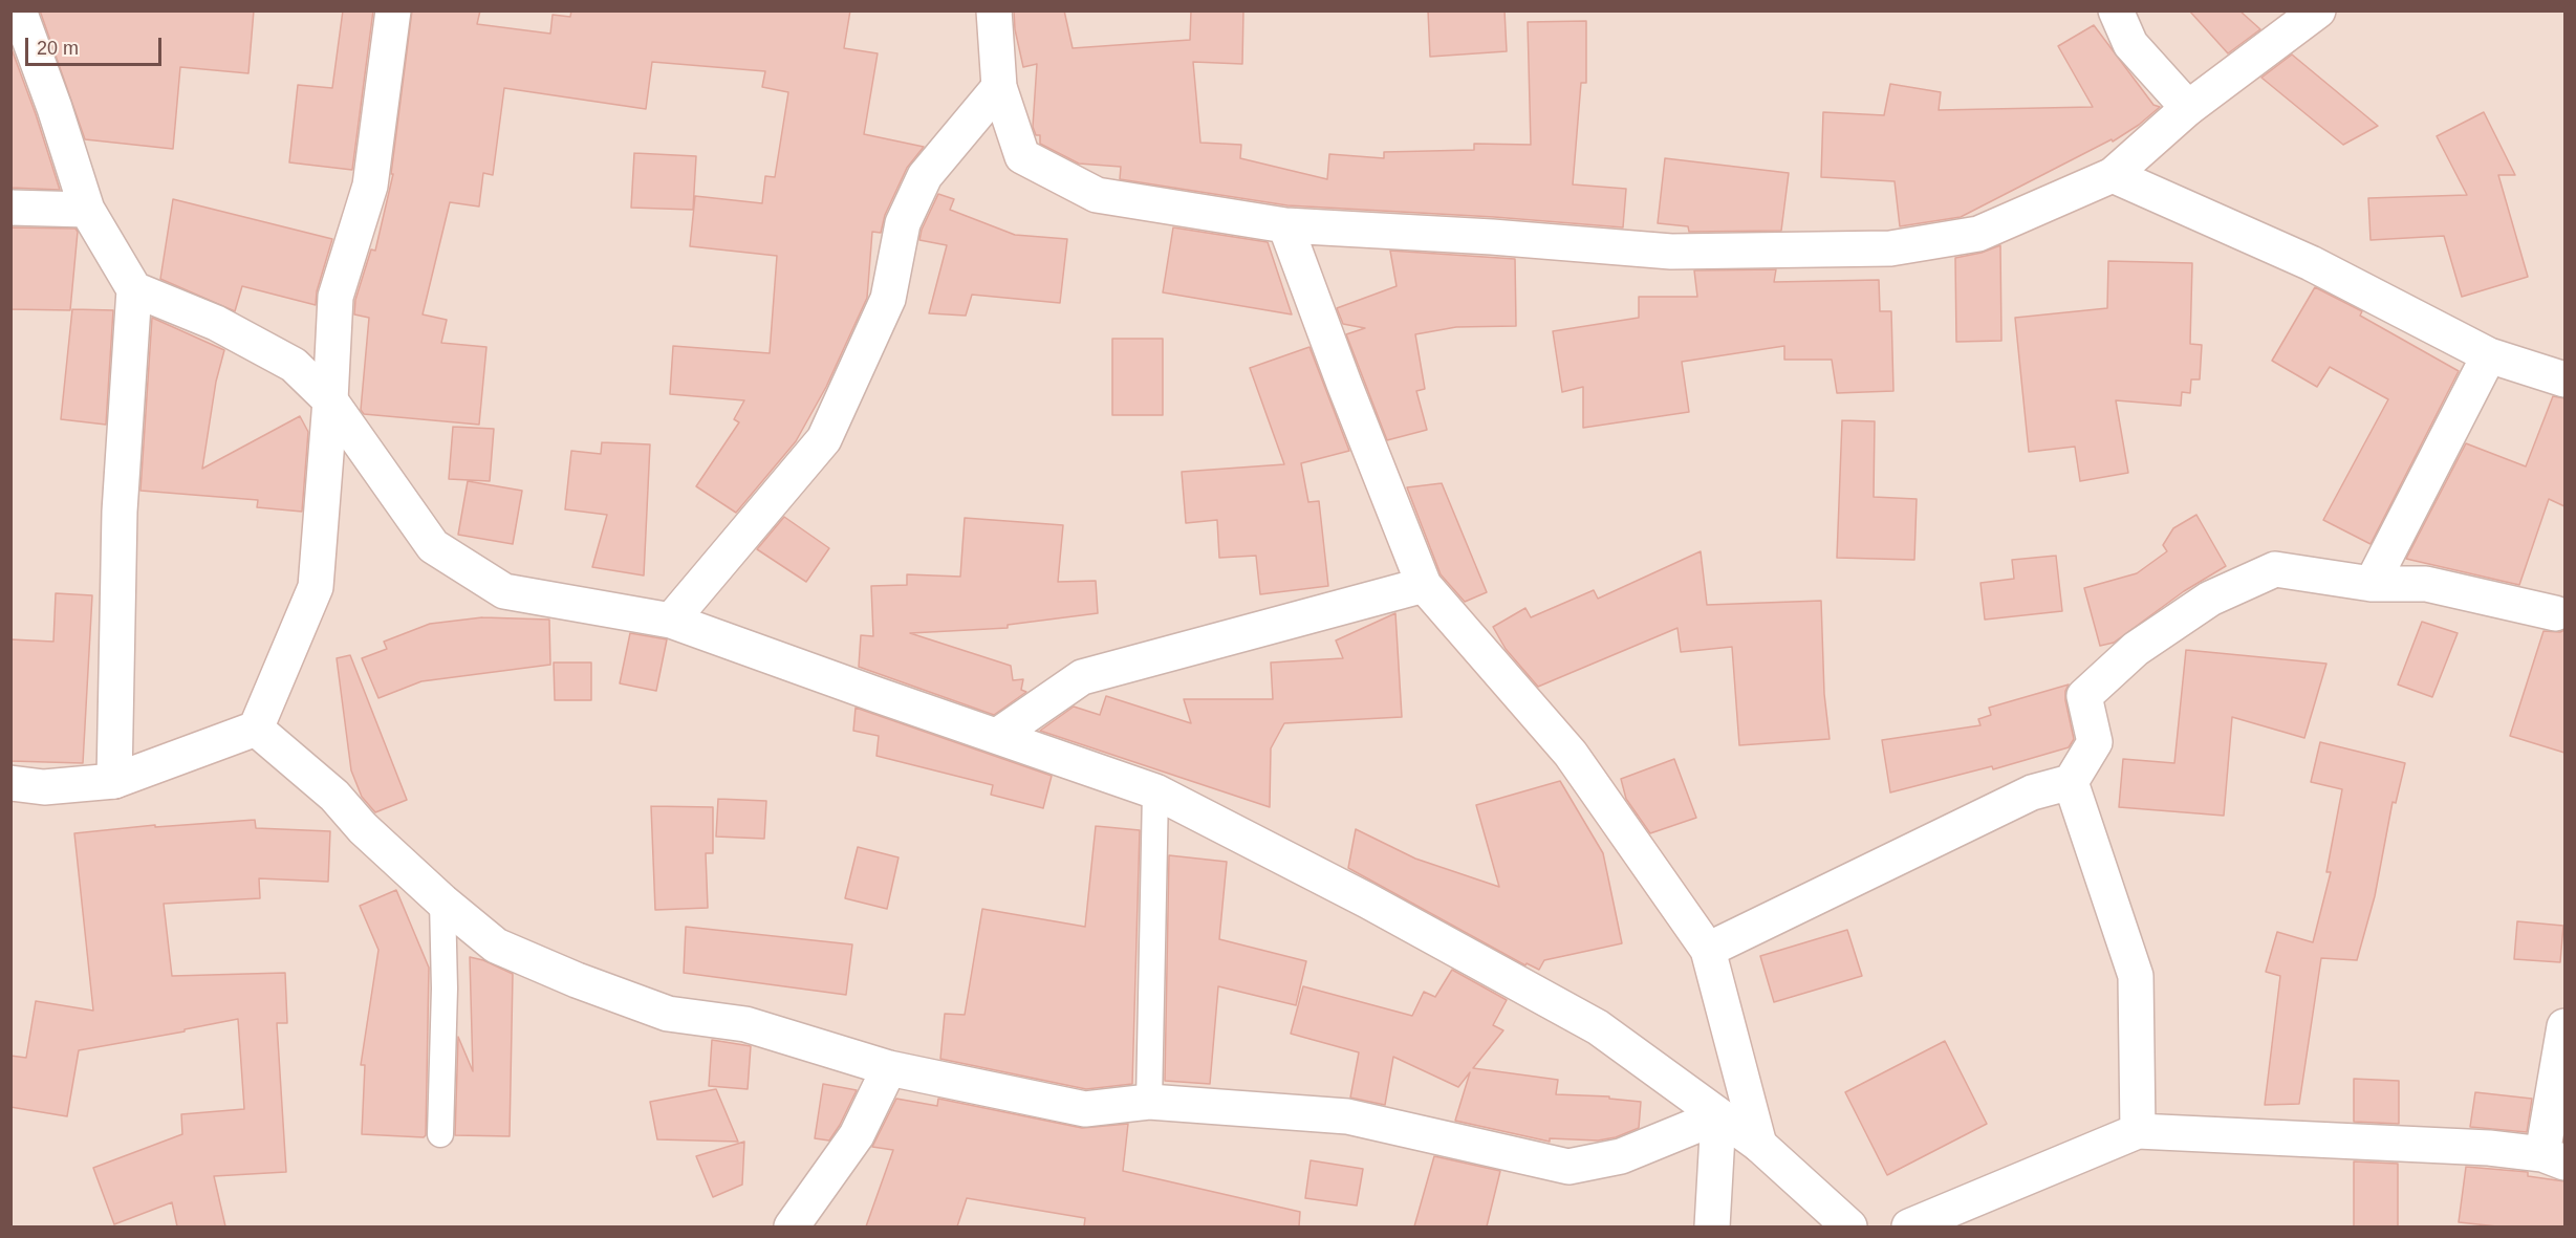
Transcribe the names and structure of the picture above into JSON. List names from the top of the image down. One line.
{"scale_bar":"20 m"}
